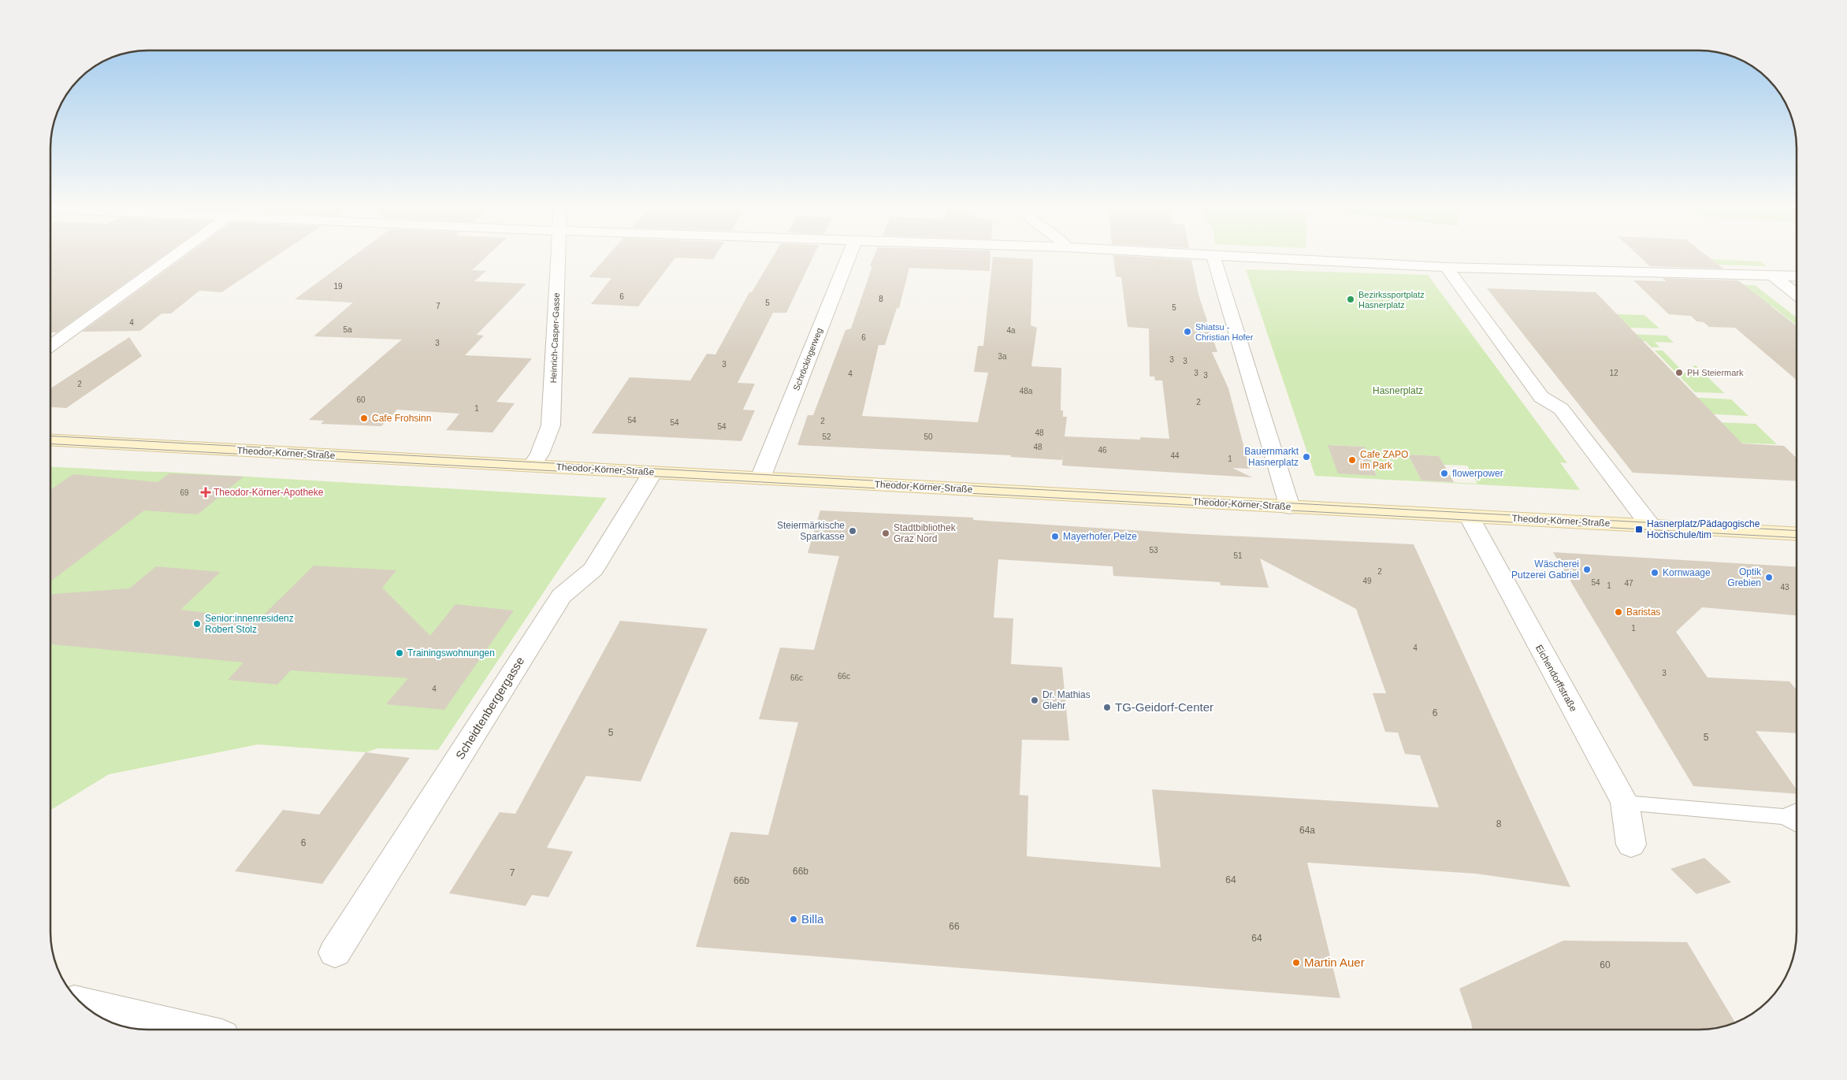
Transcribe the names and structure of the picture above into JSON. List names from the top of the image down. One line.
{"streets":{"main road":["Theodor-Körner-Straße"],"street":["Heinrich-Casper-Gasse","Schröckingerweg","Eichendorffstraße","Scheidtenbergergasse"]},"crossings":[["Heinrich-Casper-Gasse","Theodor-Körner-Straße"],["Schröckingerweg","Theodor-Körner-Straße"],["Theodor-Körner-Straße","Eichendorffstraße"],["Theodor-Körner-Straße","Scheidtenbergergasse"]],"parks":["Hasnerplatz"],"places":{"other":["Bezirkssportplatz Hasnerplatz","Shiatsu - Christian Hofer","PH Steiermark","Cafe Frohsinn","Bauernmarkt Hasnerplatz","Cafe ZAPO im Park","flowerpower","Steiermärkische Sparkasse","Stadtbibliothek Graz Nord","Mayerhofer Pelze","Wäscherei Putzerei Gabriel","Kornwaage","Optik Grebien","Baristas","Senior:innenresidenz Robert Stolz","Trainingswohnungen","Dr. Mathias Glehr","TG-Geidorf-Center","Billa","Martin Auer"],"health":["Theodor-Körner-Apotheke"],"transit":["Hasnerplatz/Pädagogische Hochschule/tim"]},"house_numbers":["19","6","8","5","7","5","4","5a","4a","6","3","3a","3","3","3","3","12","4","3","2","48a","60","2","1","54","2","54","54","48","52","50","48","46","44","1","69","53","51","2","49","54","47","1","43","1","4","3","66c","66c","4","6","5","5","8","64a","6","66b","7","64","66b","66","64","60"]}
